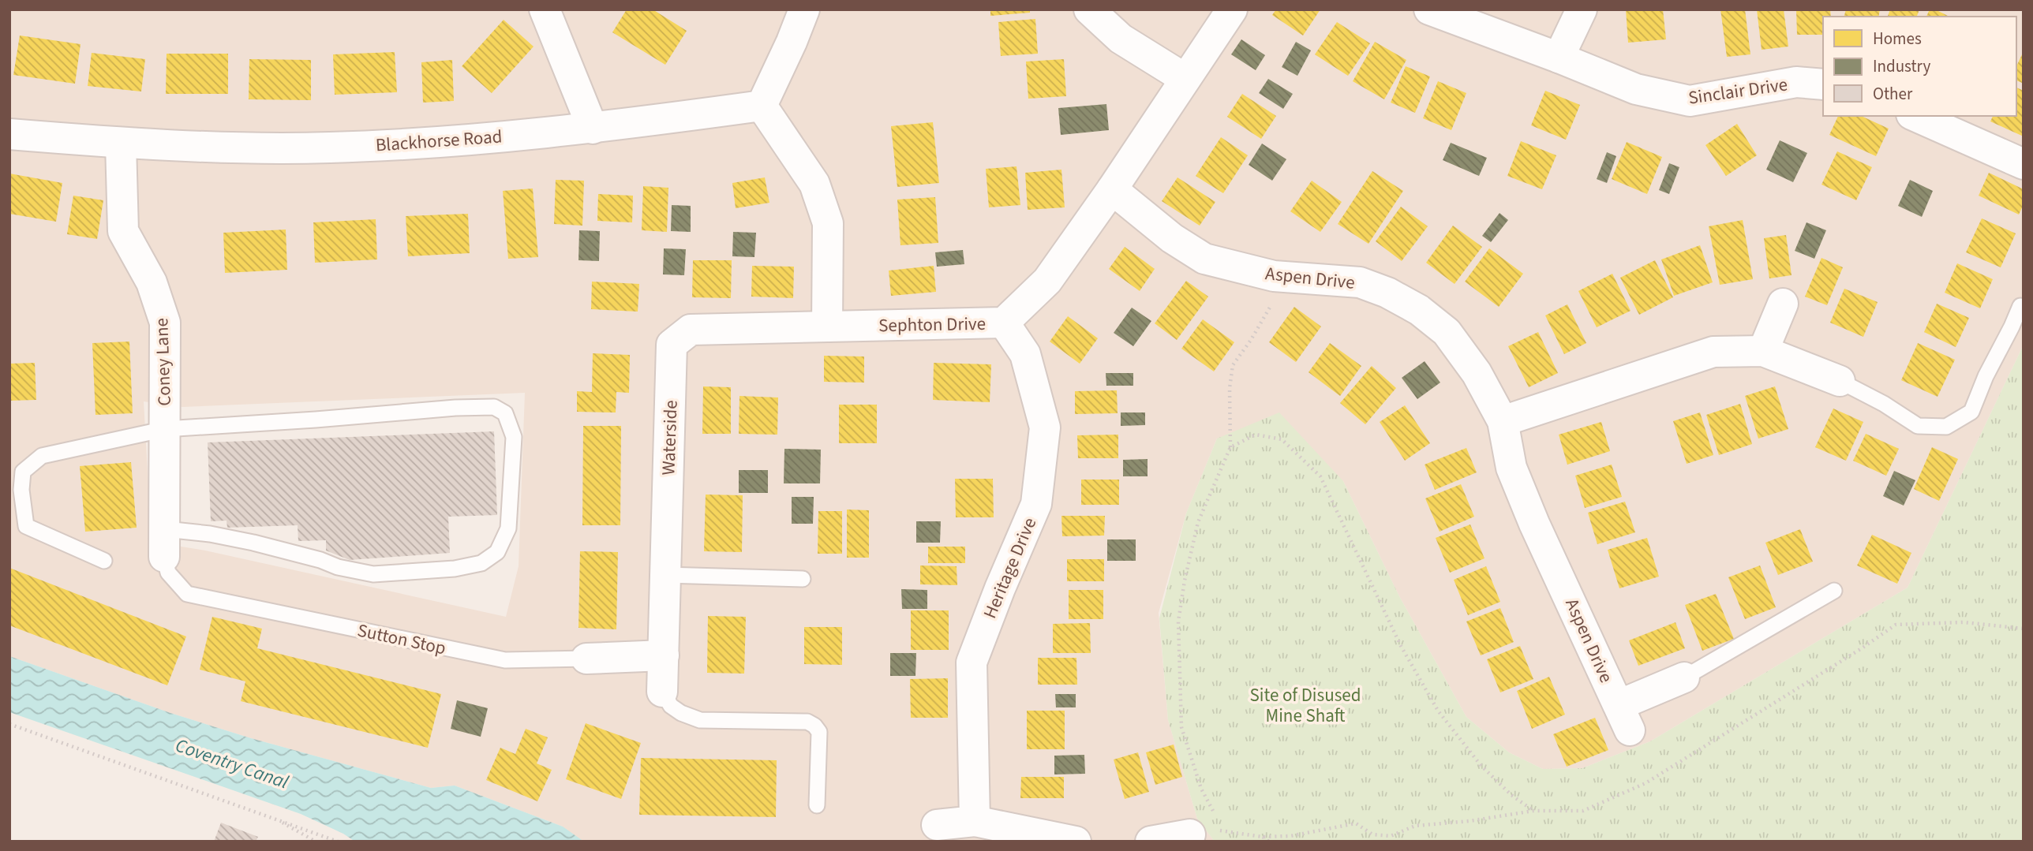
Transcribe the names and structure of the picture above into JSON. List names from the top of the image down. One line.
{"streets":{"street":["Sinclair Drive","Blackhorse Road","Aspen Drive","Sephton Drive","Coney Lane","Waterside","Heritage Drive","Sutton Stop"]},"crossings":[["Blackhorse Road","Coney Lane"],["Aspen Drive","Sephton Drive"],["Sephton Drive","Waterside"],["Sephton Drive","Heritage Drive"],["Coney Lane","Sutton Stop"],["Waterside","Sutton Stop"]],"water":["Coventry Canal"],"parks":["Site of Disused Mine Shaft"],"legend":["Homes","Industry","Other"]}
